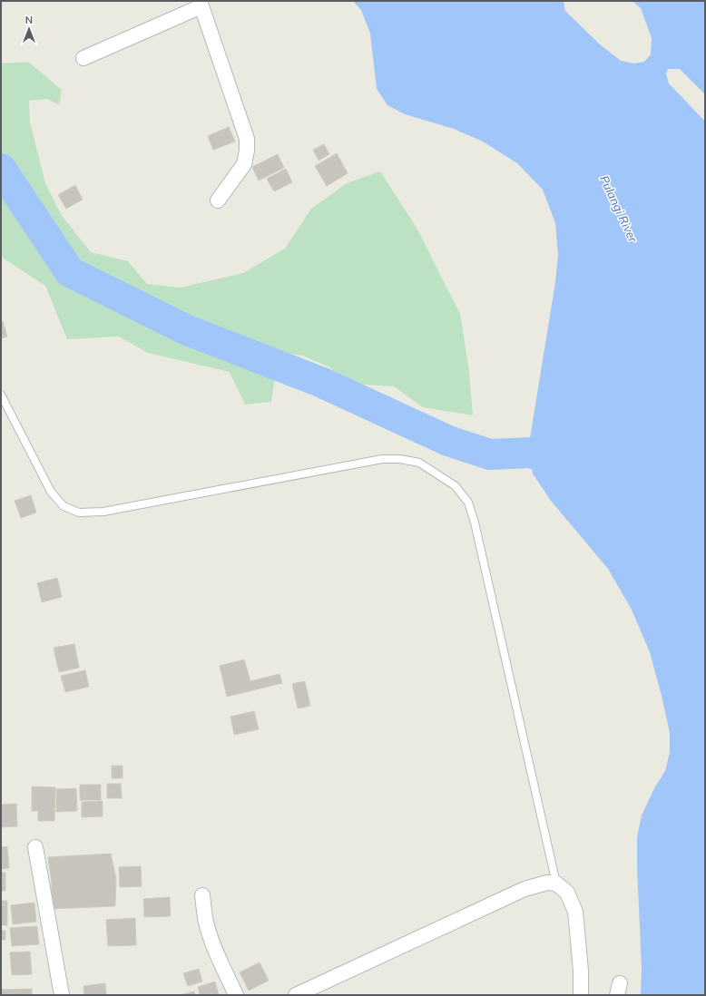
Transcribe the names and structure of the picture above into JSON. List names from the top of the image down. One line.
{"water":["Pulangi River"],"north":"top"}
